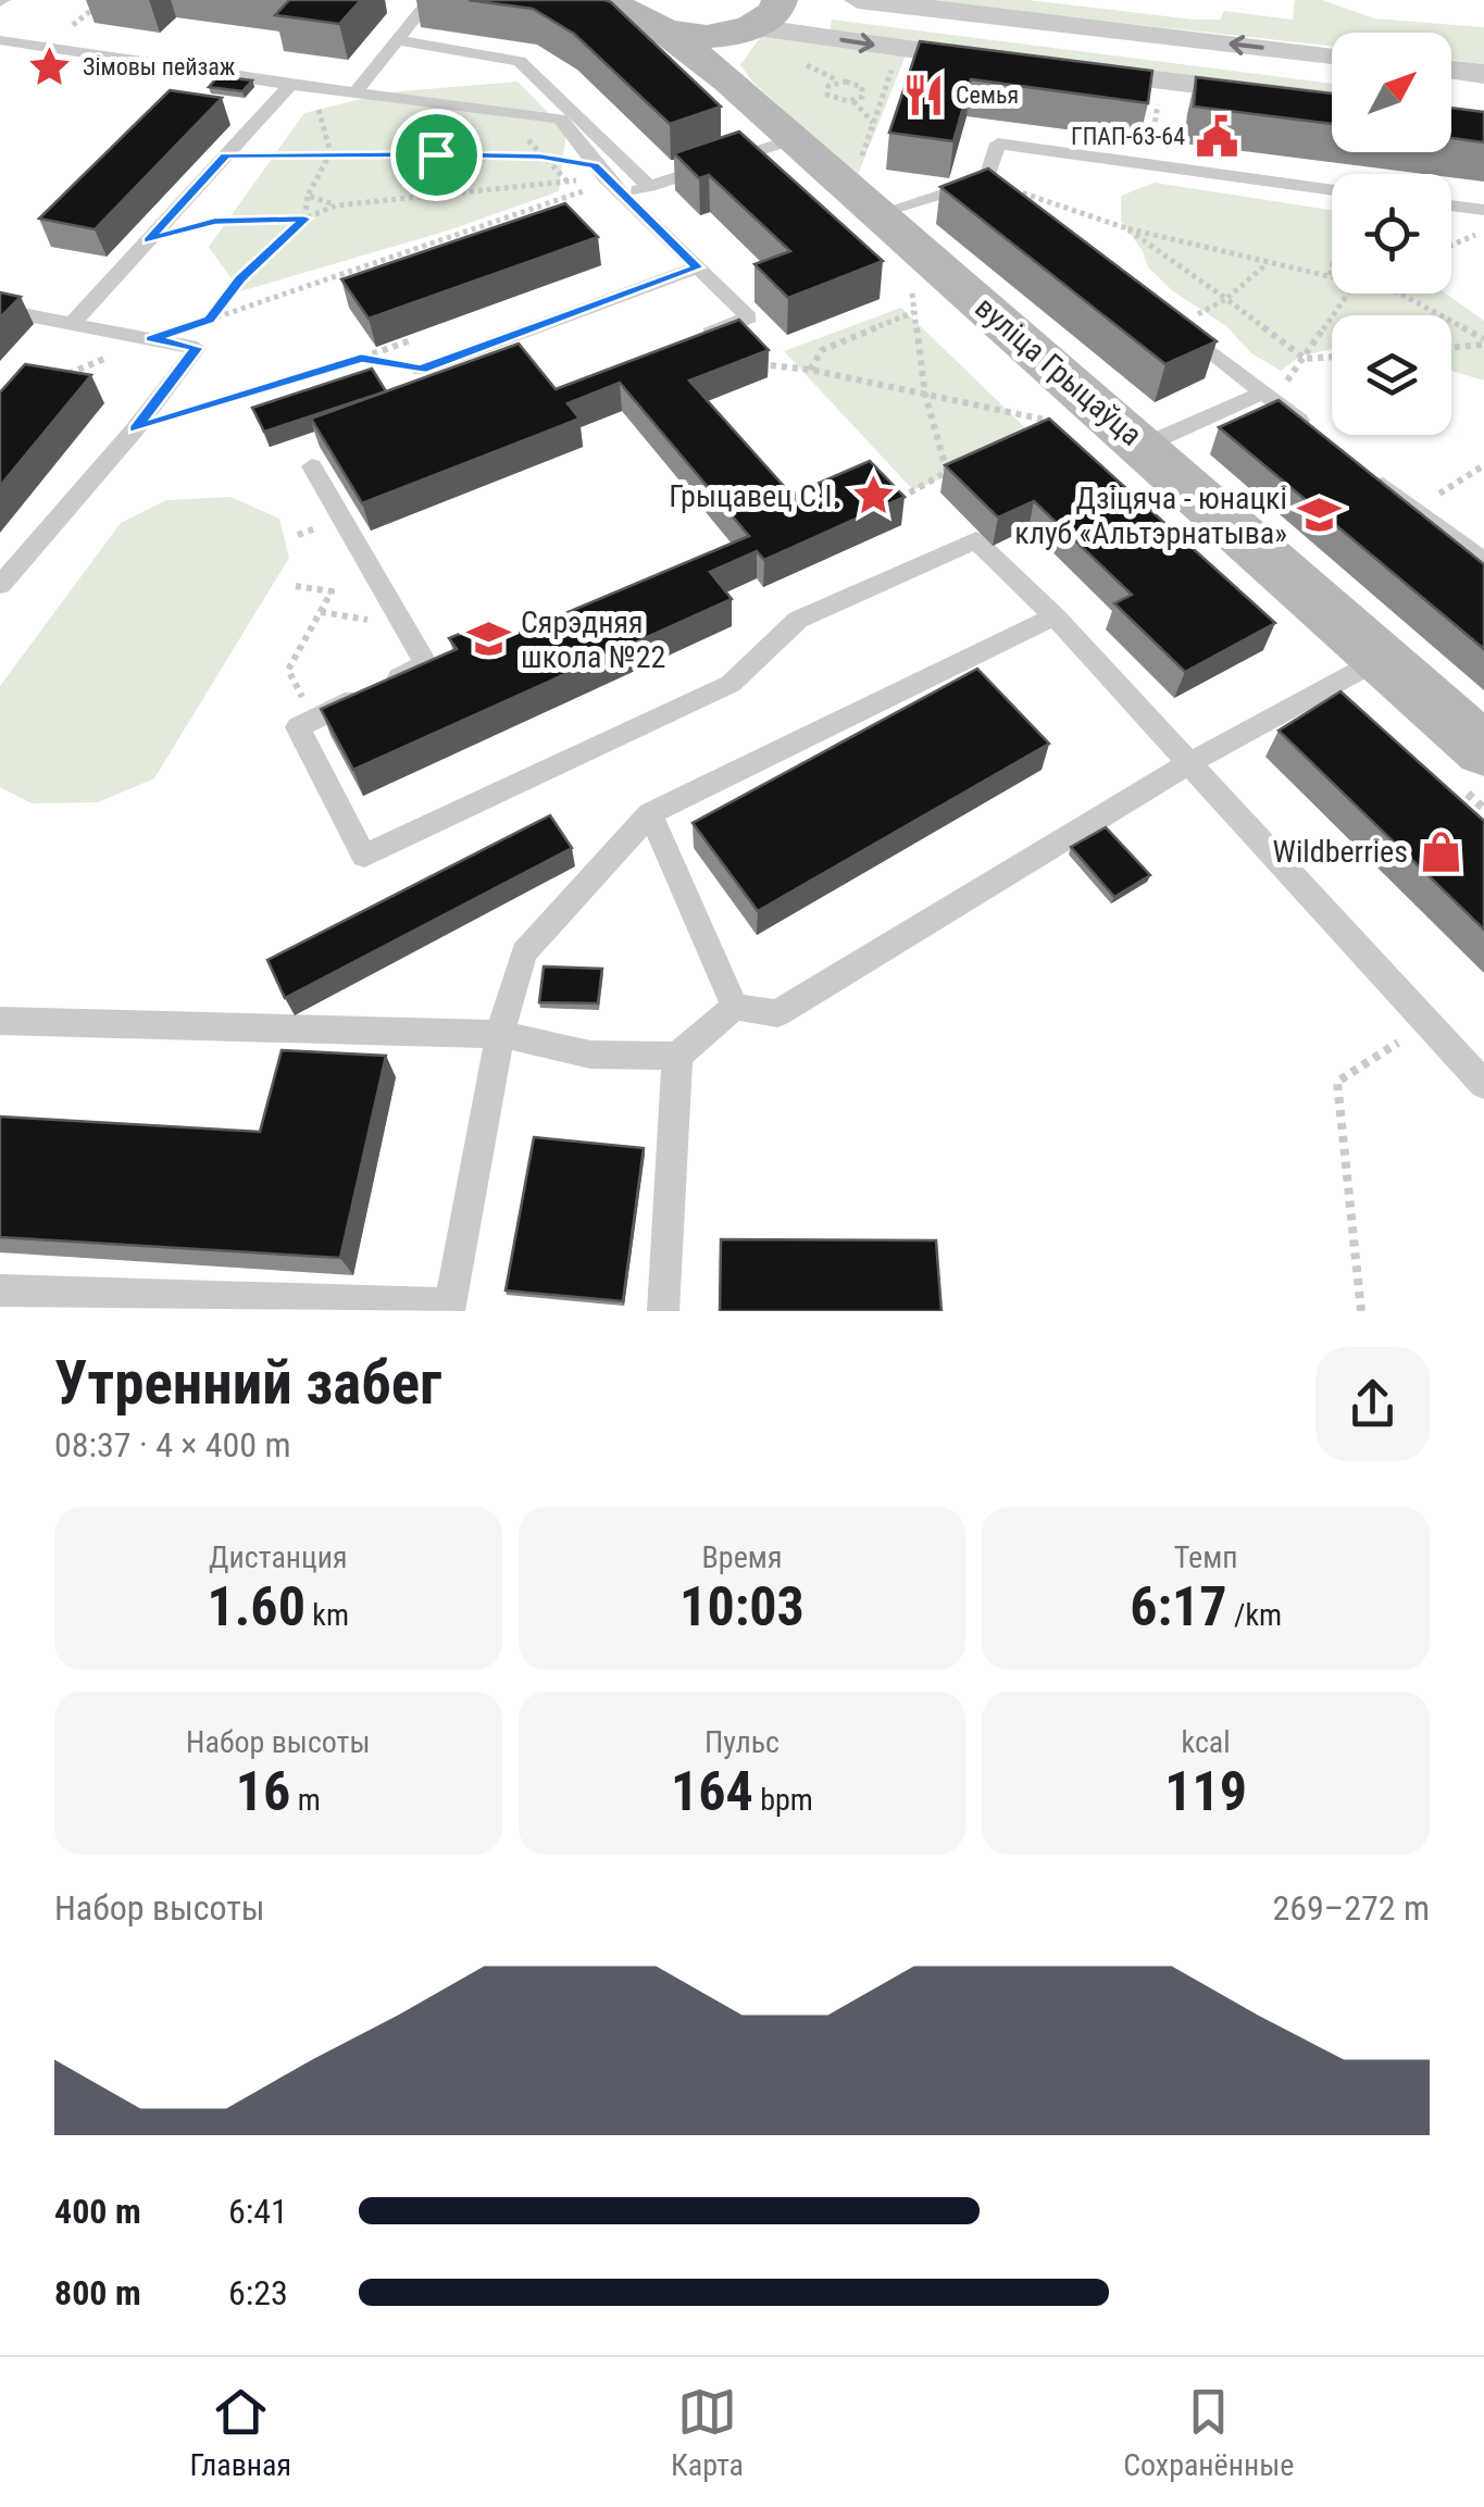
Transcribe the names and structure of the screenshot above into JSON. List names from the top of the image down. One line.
{"streets":{"street":["вуліца Грыцаўца"]},"places":{"place":["Зімовы пейзаж","Грыцавец С.І."],"restaurant":["Семья"],"public building":["ГПАП-63-64"],"school or university":["Дзіцяча - юнацкі клуб «Альтэрнатыва»","Сярэдняя школа №22"],"shop":["Wildberries"]},"north":"top right","page":{"heading":["Утренний забег","08:37 · 4 × 400 m"],"stats":[["Дистанция","1.60 km"],["Время","10:03"],["Темп","6:17 /km"],["Набор высоты","16 m"],["Пульс","164 bpm"],["kcal","119"]],"chart":["Набор высоты","269–272 m"],"list":[{"name":"400 m","note":"6:41"},{"name":"800 m","note":"6:23"}],"tabs":["Главная","Карта","Сохранённые"]}}
